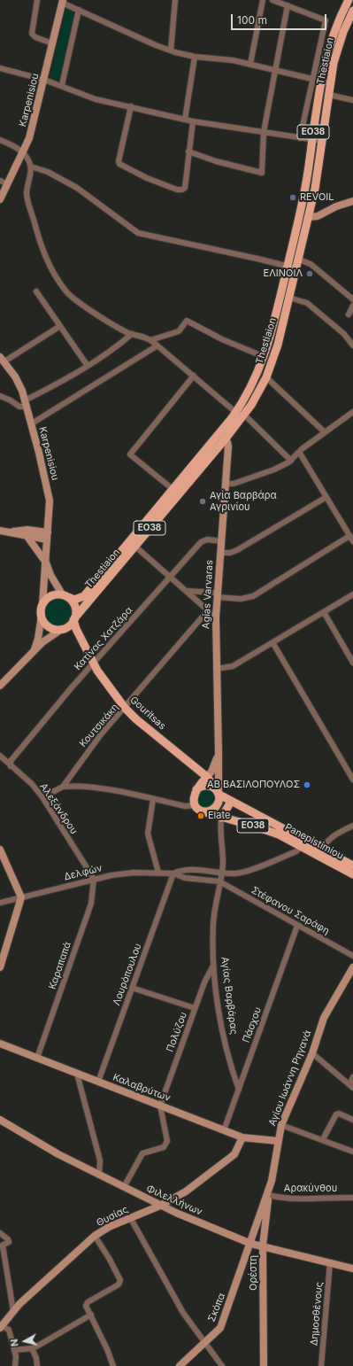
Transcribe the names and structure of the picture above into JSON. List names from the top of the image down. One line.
{"streets":{"main road":["Thestiaion","ΕΟ38","Gouritsas","Panepistimiou"],"street":["Karpenisiou","Agias Varvaras","Κατίνας Χατζάρα","Κουτσικάκη","Αλεξάνδρου","Δελφών","Στέφανου Σαράφη","Καραπαπά","Λουρόπουλου","Αγίας Βαρβάρας","Πάσχου","Πολύζου","Αγίου Ιωάννη Ρηγανά","Καλαβρύτων","Αρακύνθου","Φιλελλήνων","Θυσίας","Ορέστη","Σκόπα","Δημοσθένους"]},"crossings":[["Thestiaion","Karpenisiou"],["Thestiaion","ΕΟ38"],["Thestiaion","Agias Varvaras"],["Karpenisiou","ΕΟ38"],["ΕΟ38","Agias Varvaras"],["ΕΟ38","Gouritsas"],["ΕΟ38","Panepistimiou"],["Agias Varvaras","Κατίνας Χατζάρα"],["Agias Varvaras","Gouritsas"],["Agias Varvaras","Panepistimiou"],["Κατίνας Χατζάρα","Gouritsas"],["Κατίνας Χατζάρα","Αλεξάνδρου"],["Gouritsas","Κουτσικάκη"],["Gouritsas","Panepistimiou"],["Κουτσικάκη","Αλεξάνδρου"],["Αλεξάνδρου","Δελφών"],["Αλεξάνδρου","Καραπαπά"],["Panepistimiou","Δελφών"],["Panepistimiou","Αγίας Βαρβάρας"],["Δελφών","Στέφανου Σαράφη"],["Δελφών","Καραπαπά"],["Δελφών","Λουρόπουλου"],["Δελφών","Αγίας Βαρβάρας"],["Στέφανου Σαράφη","Αγίας Βαρβάρας"],["Στέφανου Σαράφη","Πάσχου"],["Καραπαπά","Καλαβρύτων"],["Λουρόπουλου","Καλαβρύτων"],["Αγίας Βαρβάρας","Πάσχου"],["Αγίας Βαρβάρας","Πολύζου"],["Πάσχου","Καλαβρύτων"],["Πολύζου","Καλαβρύτων"],["Αγίου Ιωάννη Ρηγανά","Καλαβρύτων"],["Αγίου Ιωάννη Ρηγανά","Φιλελλήνων"],["Αγίου Ιωάννη Ρηγανά","Ορέστη"],["Αγίου Ιωάννη Ρηγανά","Σκόπα"],["Καλαβρύτων","Θυσίας"],["Αρακύνθου","Ορέστη"],["Φιλελλήνων","Θυσίας"],["Φιλελλήνων","Ορέστη"],["Φιλελλήνων","Σκόπα"],["Φιλελλήνων","Δημοσθένους"]],"places":["REVOIL","ΕΛΙΝΟΙΛ","Αγία Βαρβάρα Αγρινίου","ΑΒ ΒΑΣΙΛΟΠΟΥΛΟΣ","Elate"],"scale_bar":"100 m","north":"left"}
